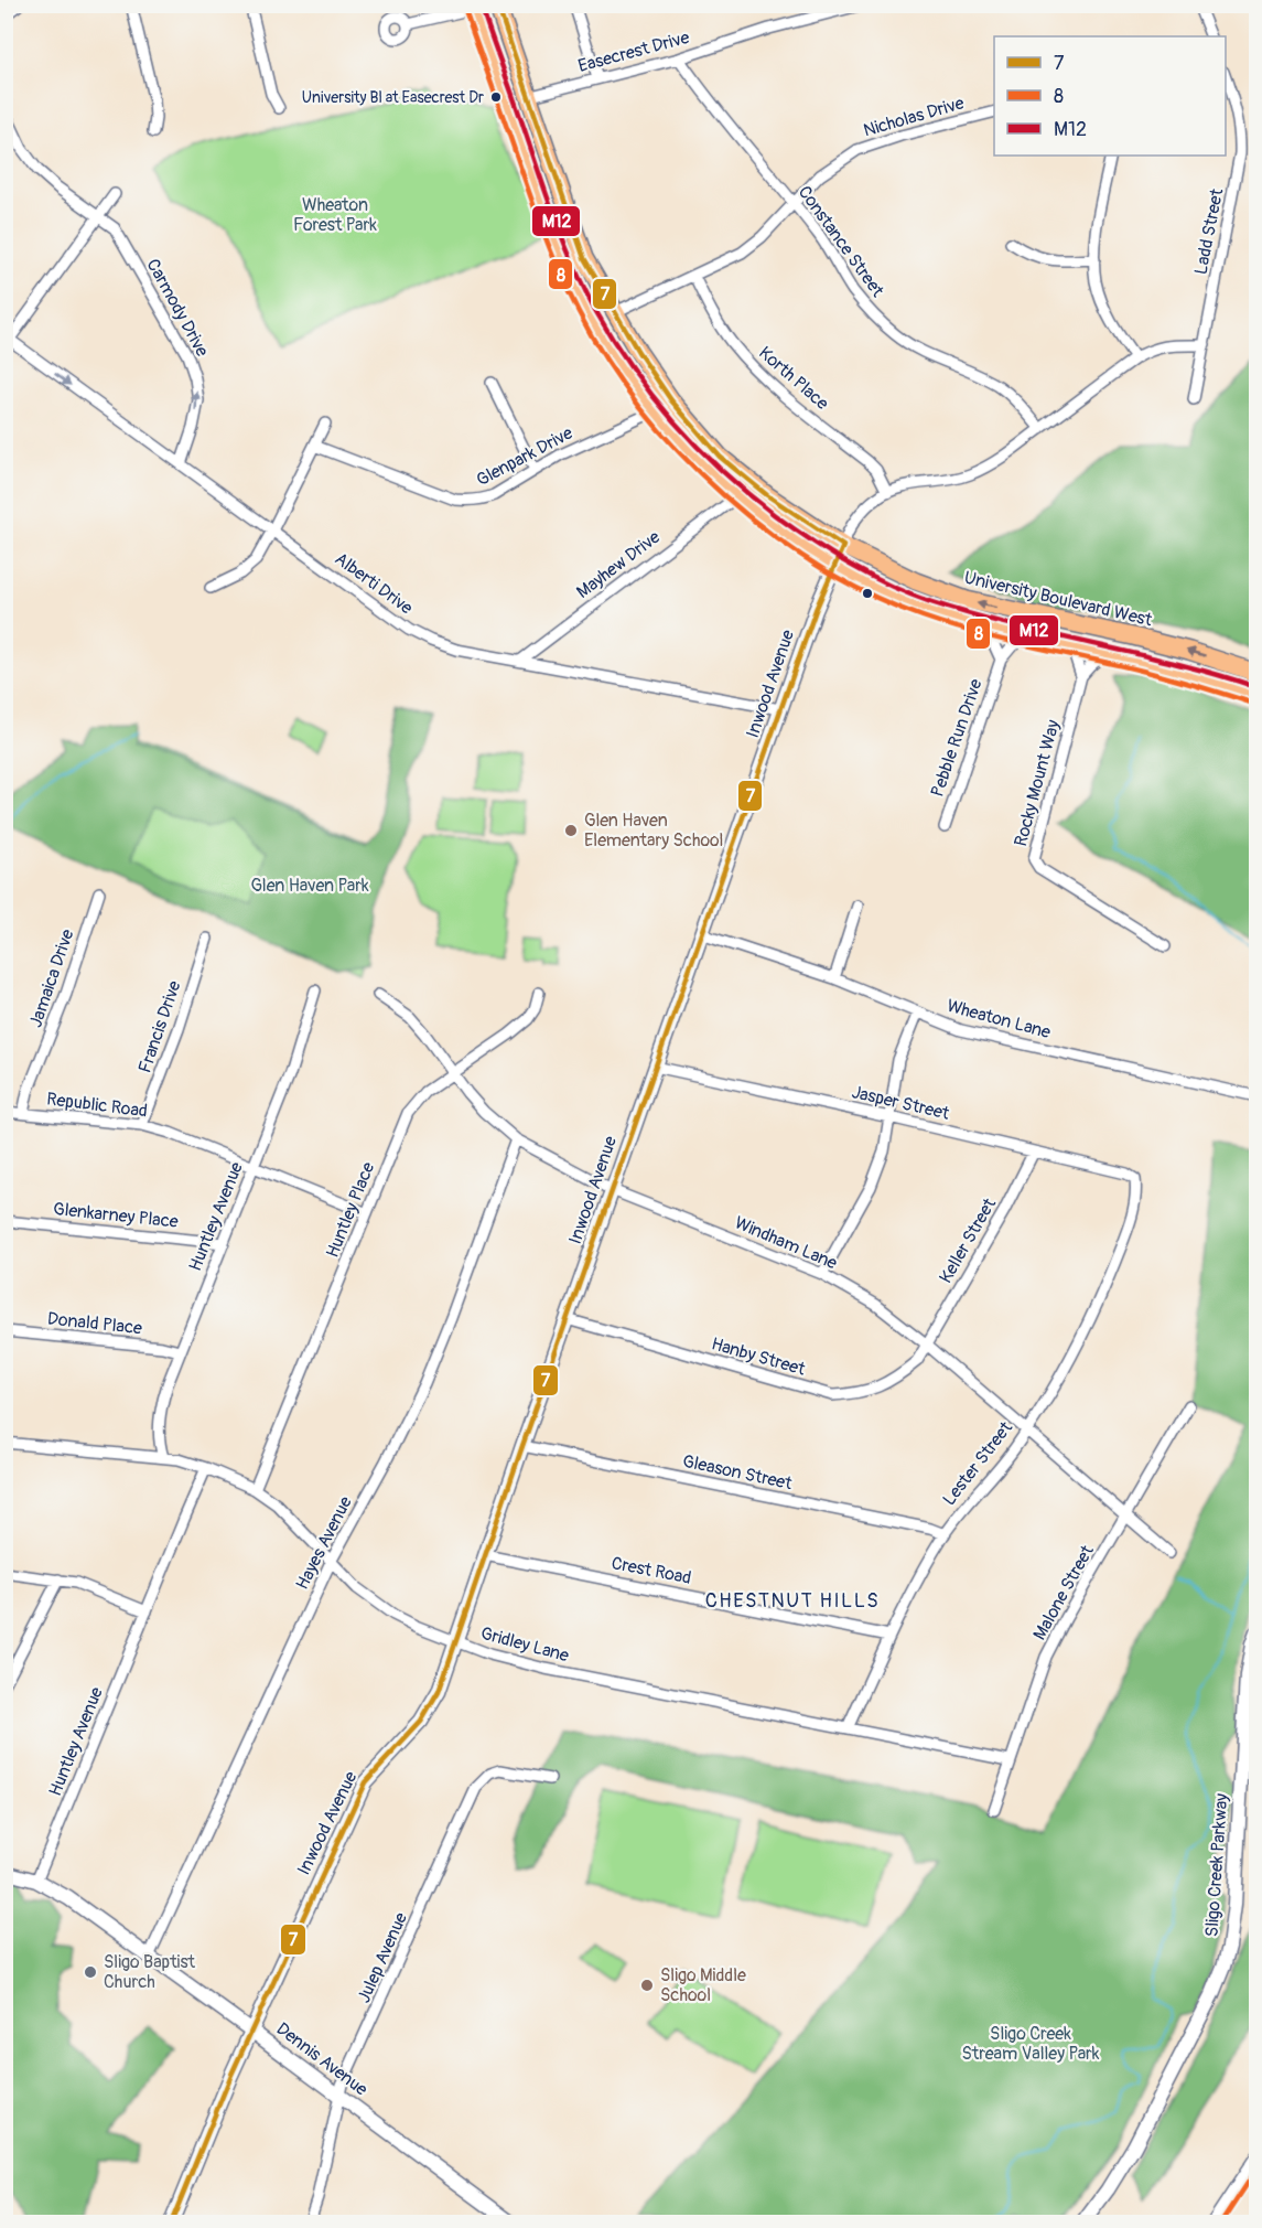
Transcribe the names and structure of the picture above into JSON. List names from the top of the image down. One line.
{"streets":{"main road":["University Boulevard West"],"street":["Easecrest Drive","Nicholas Drive","Ladd Street","Constance Street","Carmody Drive","Korth Place","Glenpark Drive","Mayhew Drive","Alberti Drive","Inwood Avenue","Pebble Run Drive","Rocky Mount Way","Jamaica Drive","Wheaton Lane","Francis Drive","Jasper Street","Republic Road","Huntley Place","Glenkarney Place","Huntley Avenue","Keller Street","Windham Lane","Donald Place","Hanby Street","Lester Street","Gleason Street","Hayes Avenue","Crest Road","Malone Street","Gridley Lane","Sligo Creek Parkway","Julep Avenue","Dennis Avenue"]},"crossings":[["Easecrest Drive","Constance Street"],["Easecrest Drive","University Boulevard West"],["Nicholas Drive","Constance Street"],["Nicholas Drive","Korth Place"],["Nicholas Drive","University Boulevard West"],["Ladd Street","Inwood Avenue"],["Constance Street","Inwood Avenue"],["Carmody Drive","Alberti Drive"],["Korth Place","Inwood Avenue"],["Glenpark Drive","University Boulevard West"],["Mayhew Drive","Alberti Drive"],["Alberti Drive","Inwood Avenue"],["University Boulevard West","Inwood Avenue"],["Inwood Avenue","Wheaton Lane"],["Inwood Avenue","Jasper Street"],["Inwood Avenue","Windham Lane"],["Inwood Avenue","Hanby Street"],["Inwood Avenue","Gleason Street"],["Inwood Avenue","Crest Road"],["Inwood Avenue","Gridley Lane"],["Inwood Avenue","Dennis Avenue"],["Jamaica Drive","Republic Road"],["Francis Drive","Republic Road"],["Jasper Street","Keller Street"],["Jasper Street","Lester Street"],["Republic Road","Huntley Place"],["Republic Road","Huntley Avenue"],["Huntley Place","Windham Lane"],["Huntley Place","Gridley Lane"],["Glenkarney Place","Huntley Avenue"],["Huntley Avenue","Donald Place"],["Huntley Avenue","Gridley Lane"],["Huntley Avenue","Dennis Avenue"],["Keller Street","Windham Lane"],["Keller Street","Hanby Street"],["Windham Lane","Hanby Street"],["Windham Lane","Lester Street"],["Windham Lane","Hayes Avenue"],["Windham Lane","Malone Street"],["Lester Street","Gleason Street"],["Lester Street","Crest Road"],["Lester Street","Gridley Lane"],["Hayes Avenue","Gridley Lane"],["Hayes Avenue","Dennis Avenue"],["Malone Street","Gridley Lane"],["Julep Avenue","Dennis Avenue"]],"one_way":["Carmody Drive"],"districts":["CHESTNUT HILLS"],"parks":["Wheaton Forest Park","Glen Haven Park","Sligo Creek Stream Valley Park"],"places":["University Bl at Easecrest Dr","Glen Haven Elementary School","Sligo Baptist Church","Sligo Middle School"],"lines":["transit line 7","transit line M12","transit line 8"],"legend":["7","8","M12"]}
